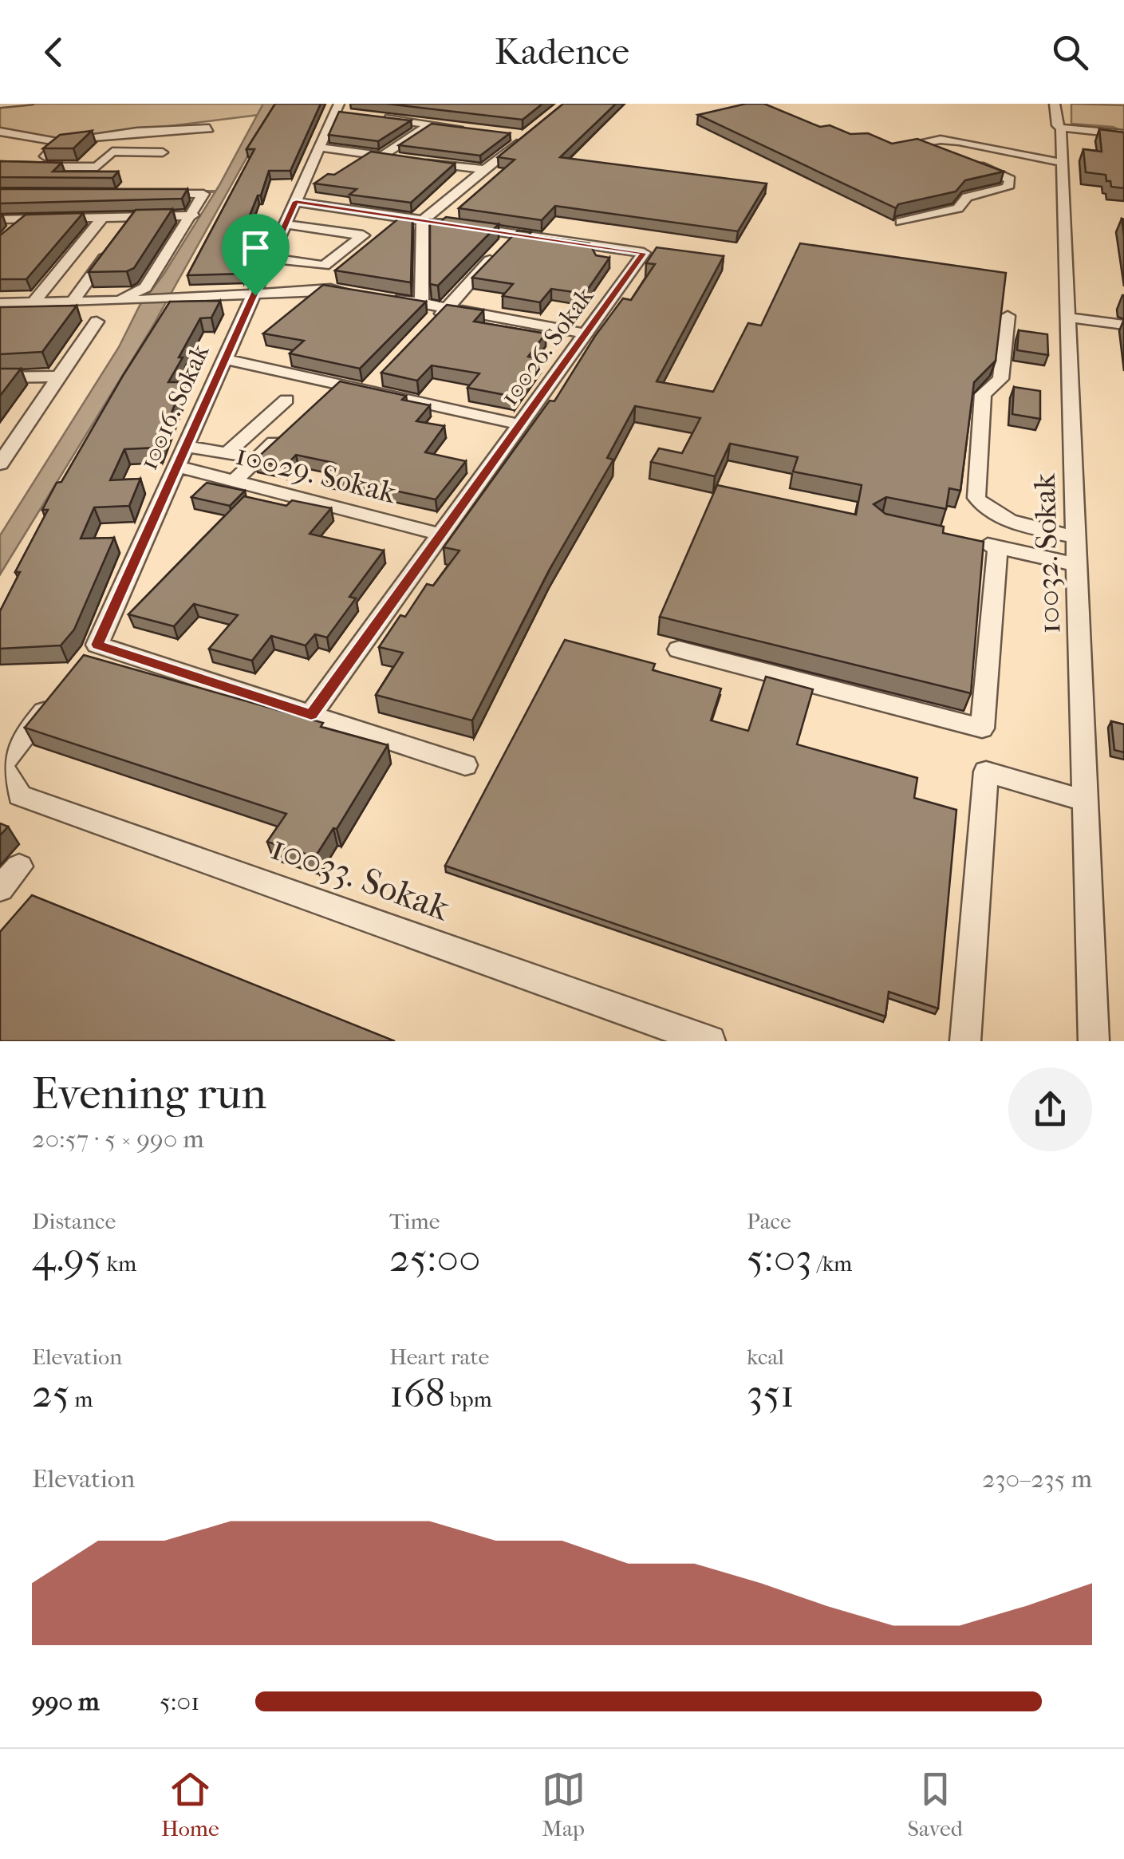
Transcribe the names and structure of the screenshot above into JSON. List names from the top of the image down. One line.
{"streets":{"street":["10026. Sokak","10016. Sokak","10029. Sokak","10032. Sokak","10033. Sokak"]},"crossings":[["10026. Sokak","10016. Sokak"],["10026. Sokak","10029. Sokak"],["10016. Sokak","10029. Sokak"]],"page":{"header":"Kadence","heading":["Evening run","20:57 · 5 × 990 m"],"stats":[["Distance","4.95 km"],["Time","25:00"],["Pace","5:03 /km"],["Elevation","25 m"],["Heart rate","168 bpm"],["kcal","351"]],"chart":["Elevation","230–235 m"],"list":[{"name":"990 m","note":"5:01"}],"tabs":["Home","Map","Saved"]}}
